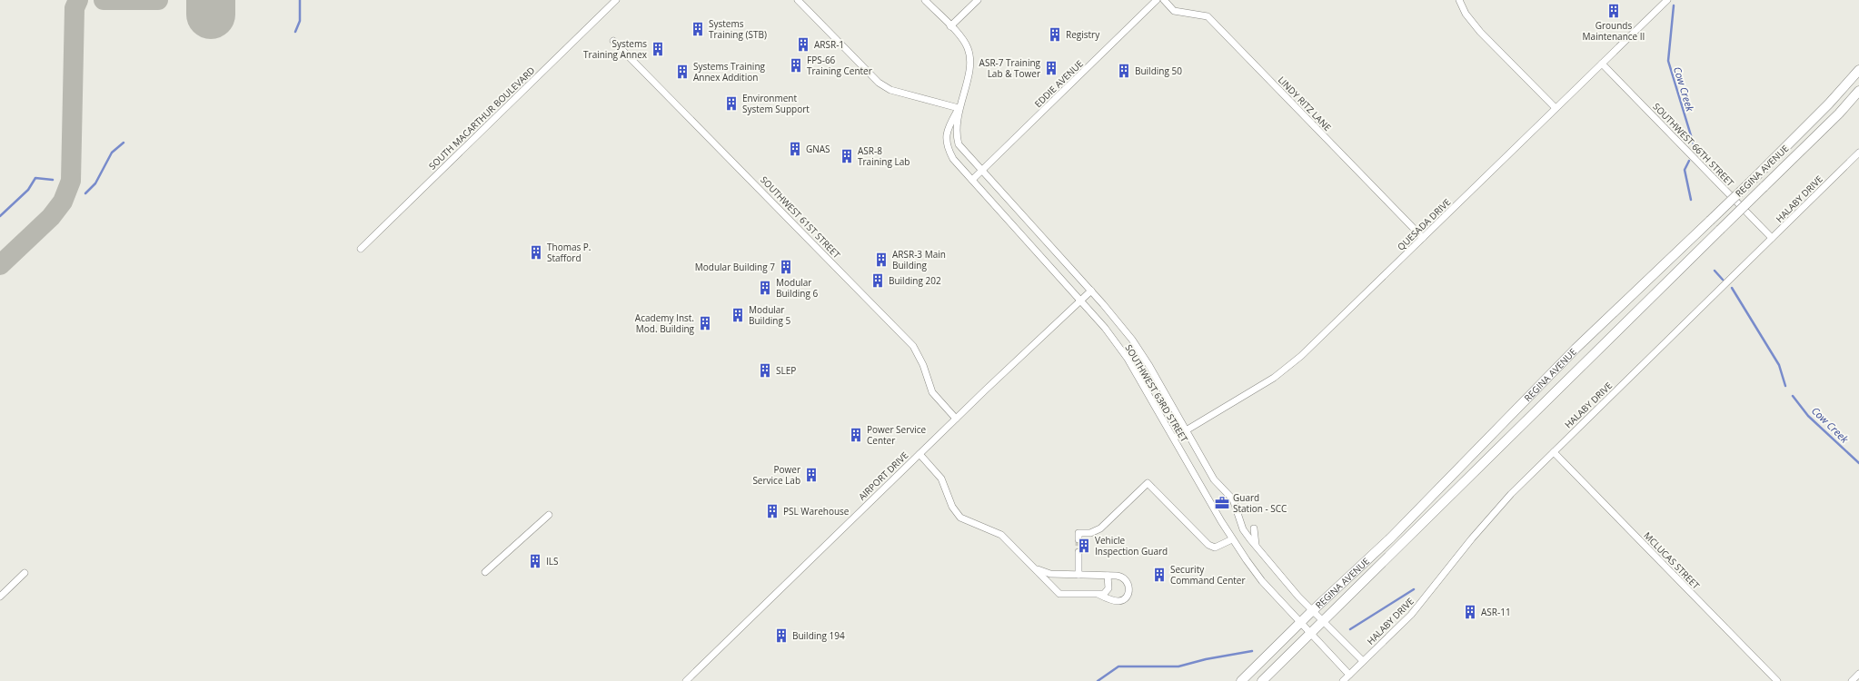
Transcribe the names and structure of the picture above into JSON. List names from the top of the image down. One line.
{"streets":{"main road":["REGINA AVENUE"],"street":["EDDIE AVENUE","LINDY RITZ LANE","SOUTH MACARTHUR BOULEVARD","SOUTHWEST 66TH STREET","HALABY DRIVE","SOUTHWEST 61ST STREET","QUESADA DRIVE","SOUTHWEST 63RD STREET","AIRPORT DRIVE","MCLUCAS STREET"]},"crossings":[["EDDIE AVENUE","SOUTHWEST 63RD STREET"],["LINDY RITZ LANE","QUESADA DRIVE"],["SOUTHWEST 66TH STREET","HALABY DRIVE"],["SOUTHWEST 66TH STREET","QUESADA DRIVE"],["REGINA AVENUE","SOUTHWEST 63RD STREET"],["HALABY DRIVE","SOUTHWEST 63RD STREET"],["HALABY DRIVE","MCLUCAS STREET"],["SOUTHWEST 61ST STREET","AIRPORT DRIVE"],["QUESADA DRIVE","SOUTHWEST 63RD STREET"],["SOUTHWEST 63RD STREET","AIRPORT DRIVE"]],"water":["Cow Creek"],"places":{"building":["Grounds Maintenance II","Systems Training (STB)","Registry","ARSR-1","Systems Training Annex","FPS-66 Training Center","ASR-7 Training Lab & Tower","Building 50","Systems Training Annex Addition","Environment System Support","GNAS","ASR-8 Training Lab","Thomas P. Stafford","ARSR-3 Main Building","Modular Building 7","Building 202","Modular Building 6","Modular Building 5","Academy Inst. Mod. Building","SLEP","Power Service Center","Power Service Lab","PSL Warehouse","Vehicle Inspection Guard","ILS","Security Command Center","ASR-11","Building 194"],"office":["Guard Station - SCC"]}}
